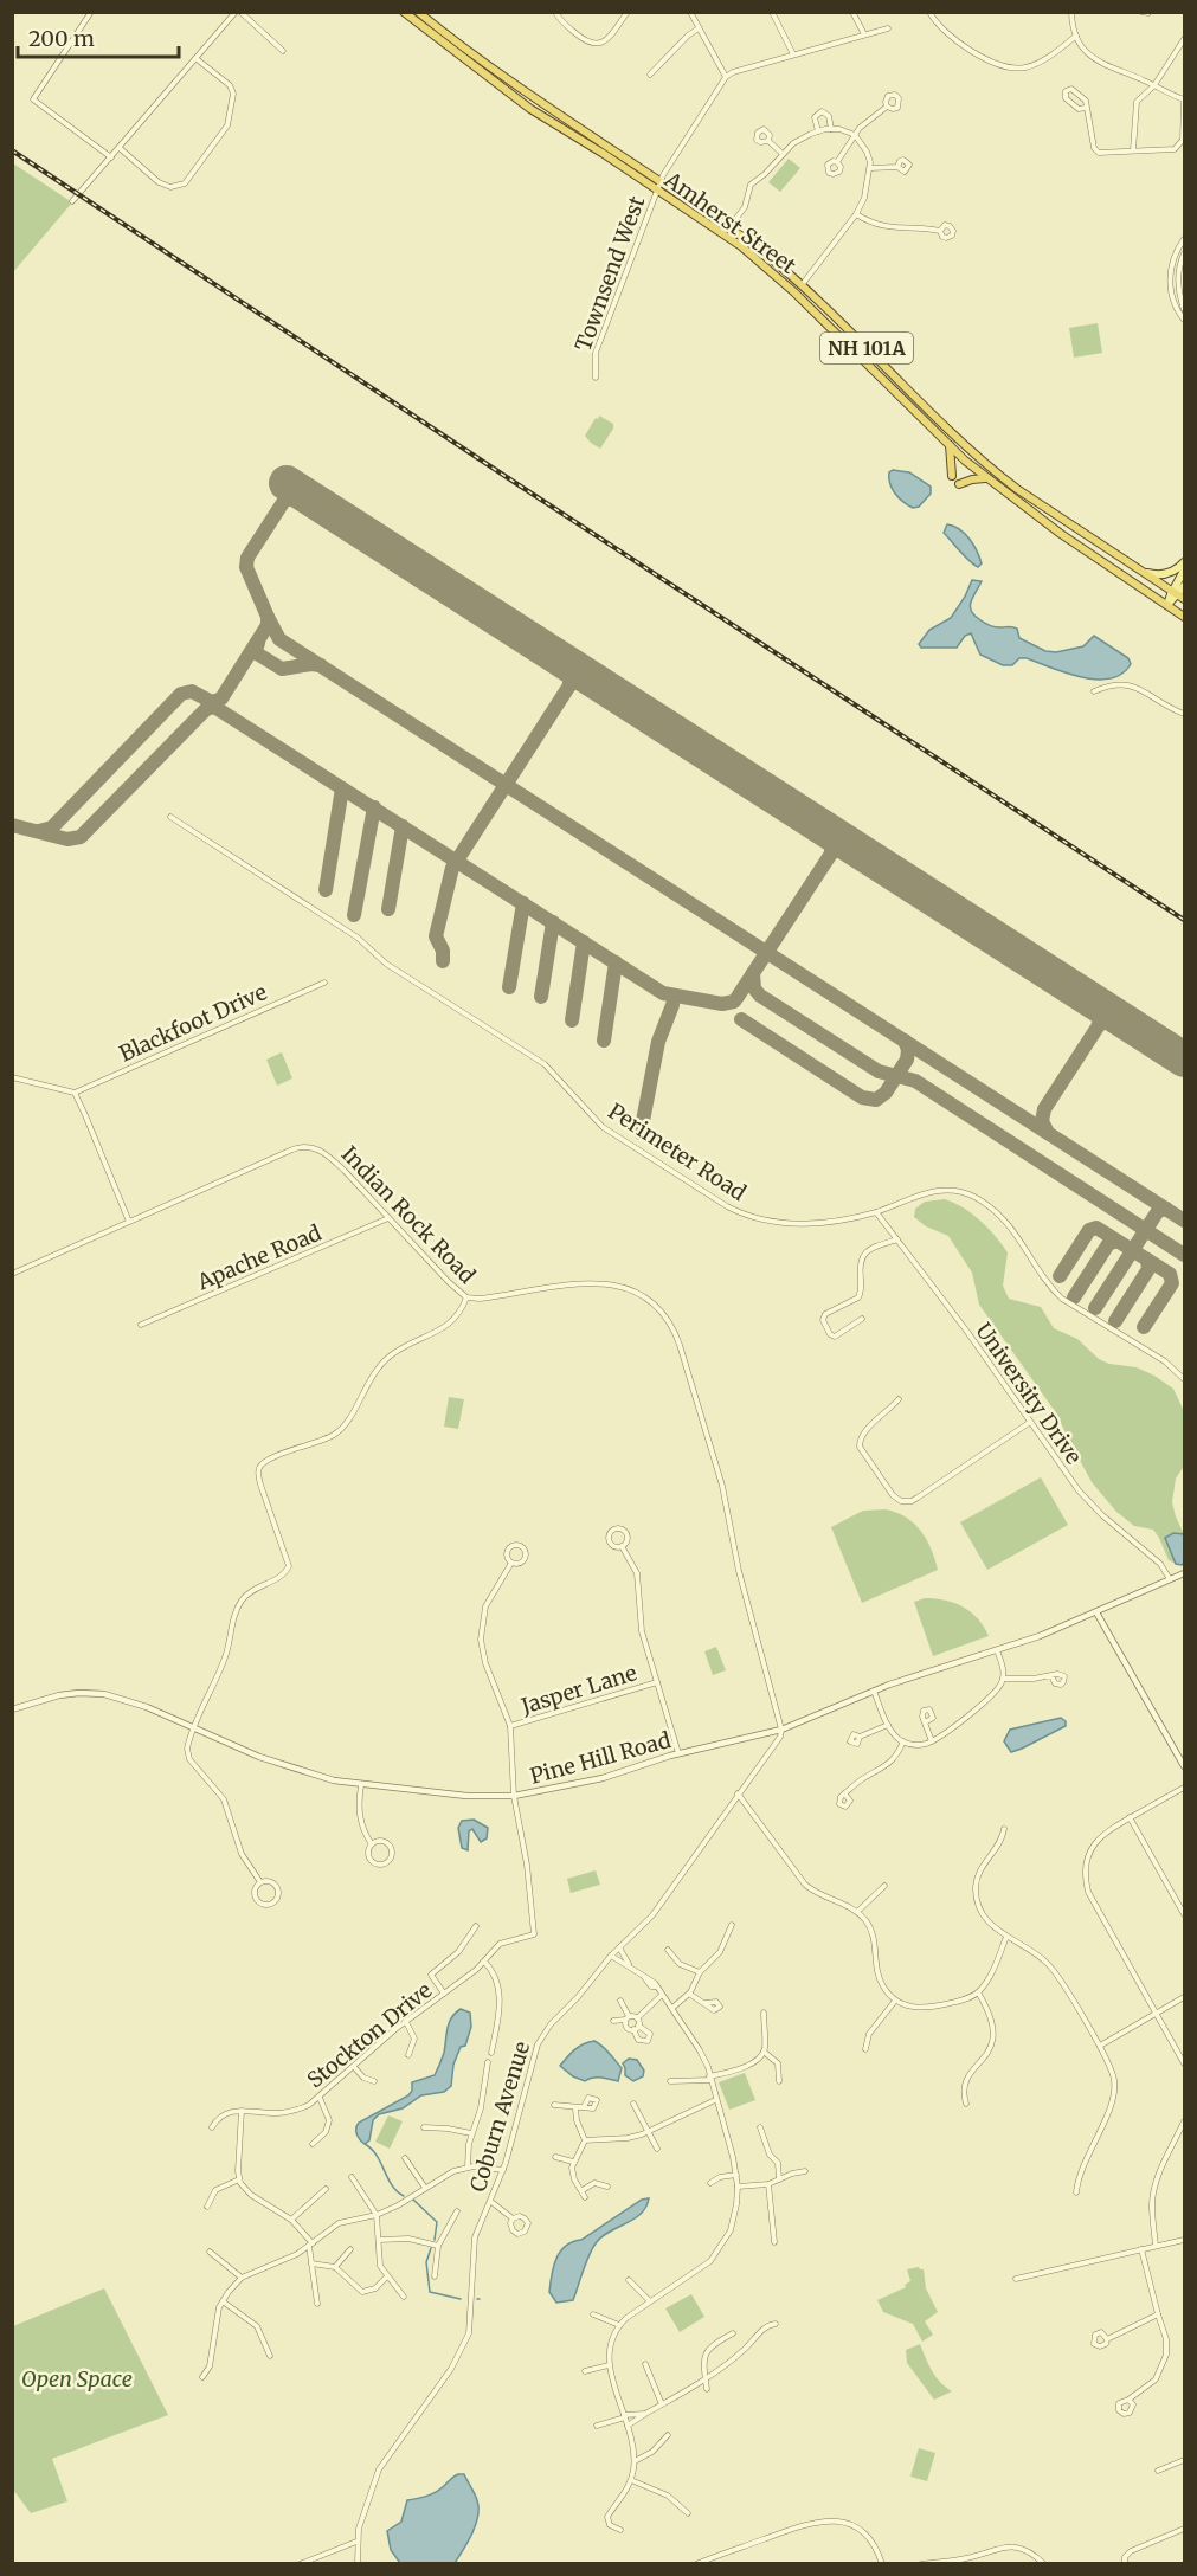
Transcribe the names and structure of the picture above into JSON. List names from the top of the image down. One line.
{"streets":{"highway":["Amherst Street","NH 101A"],"street":["Townsend West","Blackfoot Drive","Perimeter Road","Indian Rock Road","Apache Road","University Drive","Jasper Lane","Pine Hill Road","Stockton Drive","Coburn Avenue"]},"crossings":[["Amherst Street","Townsend West"],["Perimeter Road","University Drive"],["Indian Rock Road","Apache Road"],["Indian Rock Road","Pine Hill Road"],["Indian Rock Road","Coburn Avenue"],["University Drive","Pine Hill Road"],["Pine Hill Road","Stockton Drive"],["Pine Hill Road","Coburn Avenue"]],"parks":["Open Space"],"scale_bar":"200 m"}
